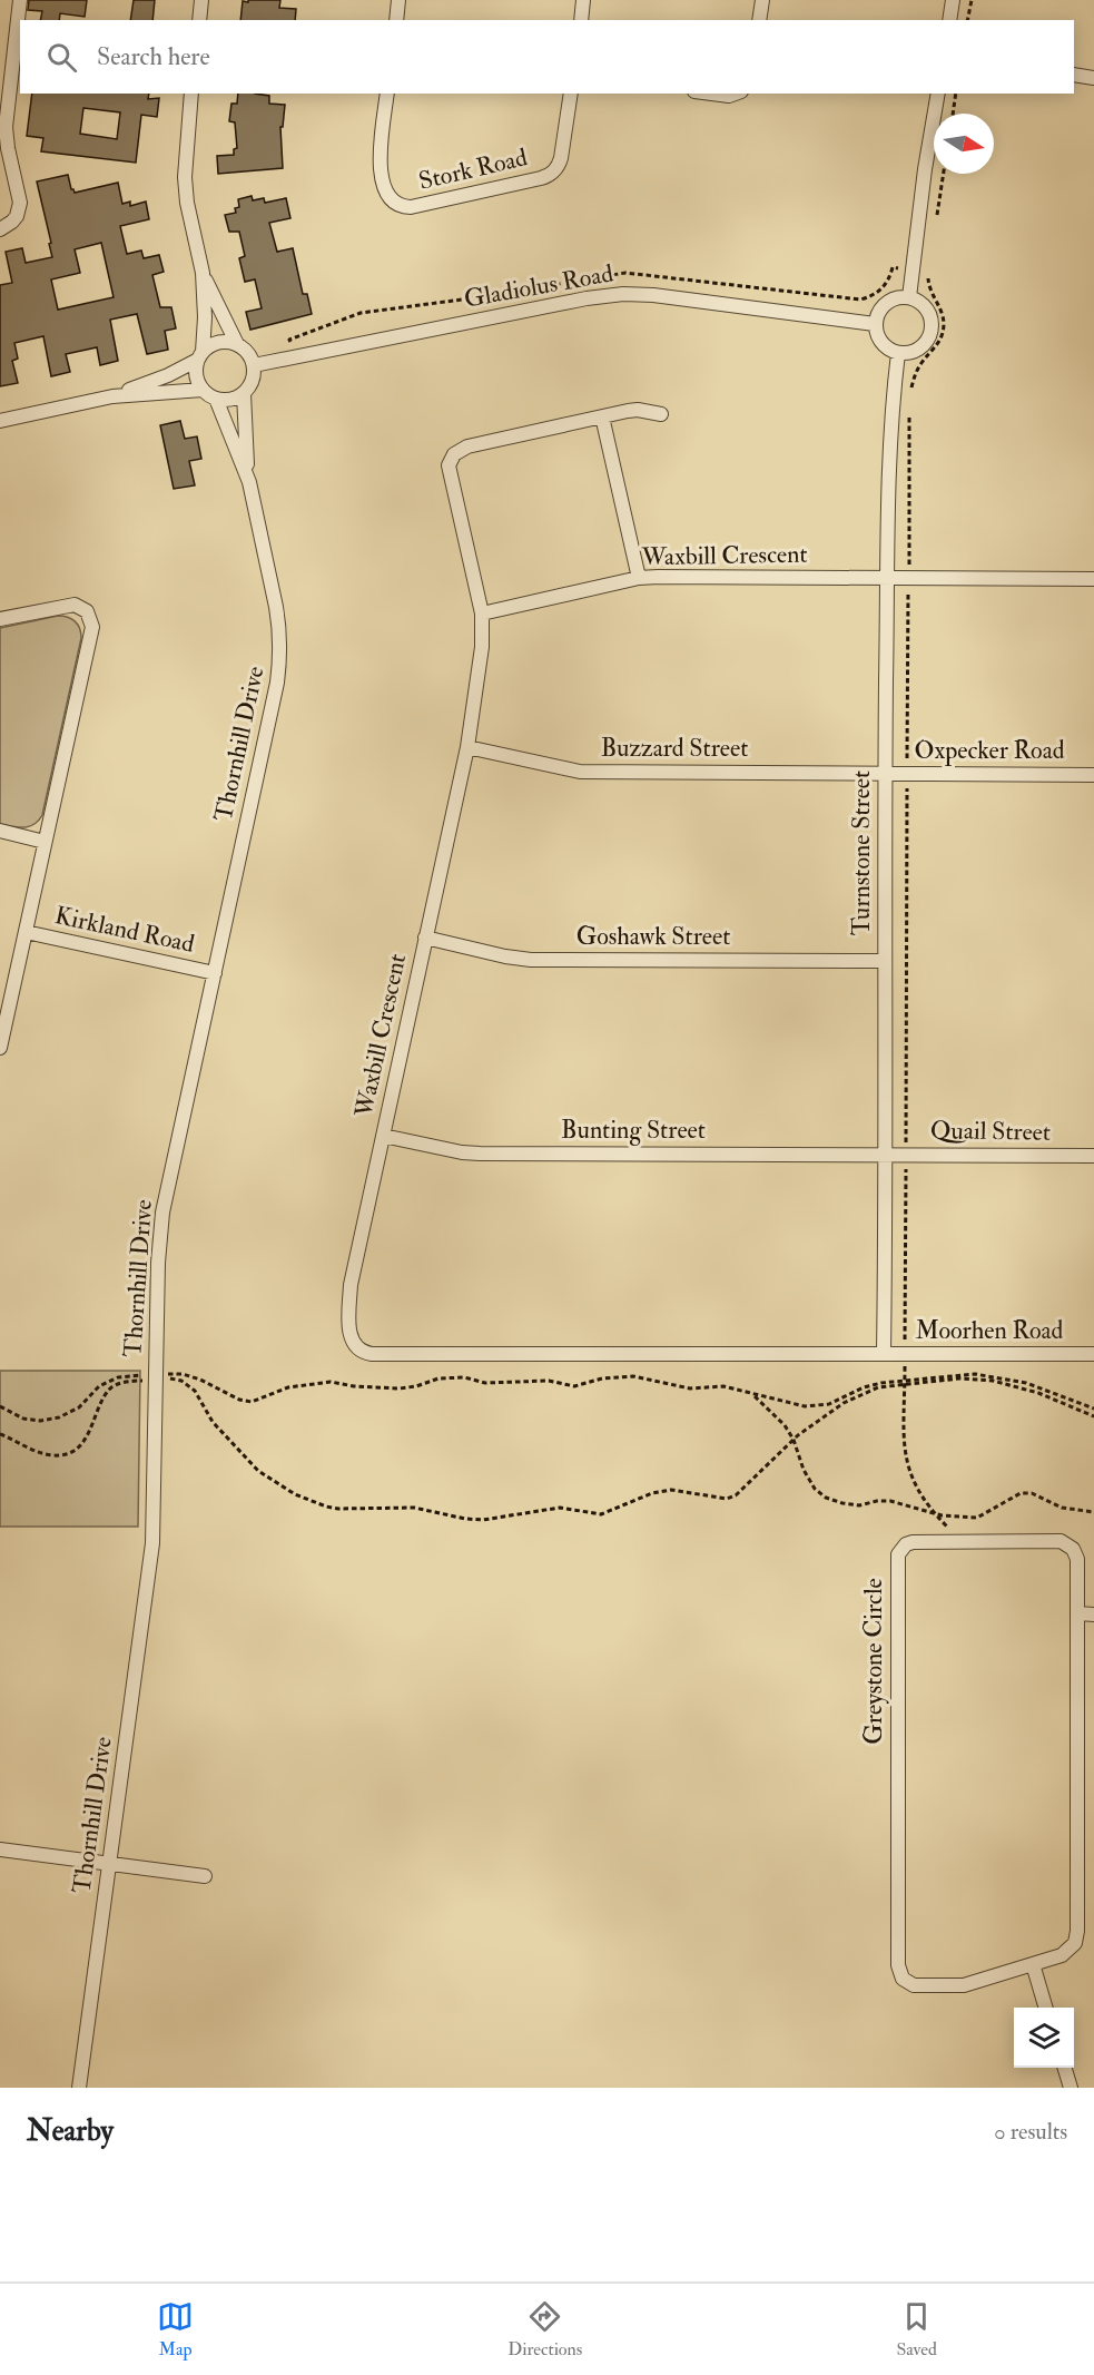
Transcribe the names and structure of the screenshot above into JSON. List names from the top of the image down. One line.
{"streets":{"street":["Stork Road","Gladiolus Road","Waxbill Crescent","Thornhill Drive","Buzzard Street","Oxpecker Road","Turnstone Street","Kirkland Road","Goshawk Street","Bunting Street","Quail Street","Moorhen Road","Greystone Circle"]},"crossings":[["Gladiolus Road","Thornhill Drive"],["Gladiolus Road","Turnstone Street"],["Waxbill Crescent","Buzzard Street"],["Waxbill Crescent","Turnstone Street"],["Waxbill Crescent","Goshawk Street"],["Waxbill Crescent","Bunting Street"],["Waxbill Crescent","Moorhen Road"],["Thornhill Drive","Kirkland Road"],["Buzzard Street","Oxpecker Road"],["Buzzard Street","Turnstone Street"],["Oxpecker Road","Turnstone Street"],["Turnstone Street","Goshawk Street"],["Turnstone Street","Bunting Street"],["Turnstone Street","Quail Street"],["Turnstone Street","Moorhen Road"],["Bunting Street","Quail Street"]],"north":"right","page":{"search":"Search here","heading":["Nearby","0 results"],"nav":["Map","Directions","Saved"]}}
